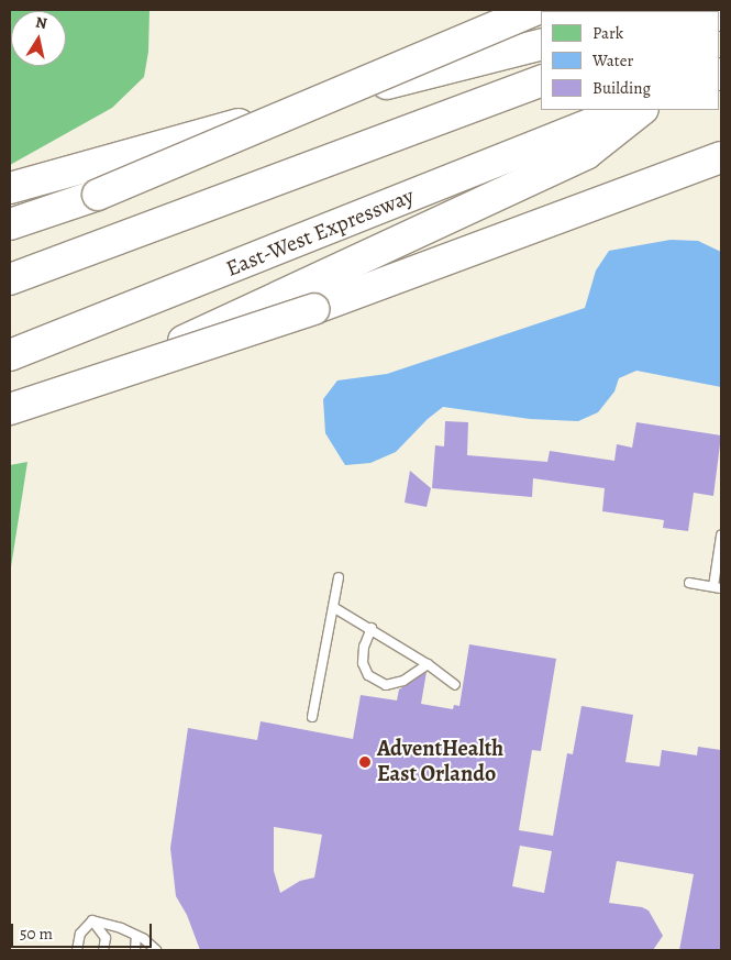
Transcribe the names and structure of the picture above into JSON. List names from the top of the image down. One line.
{"streets":{"highway":["East-West Expressway"]},"places":["AdventHealth East Orlando"],"legend":["Park","Water","Building"],"scale_bar":"50 m","north":"top"}
